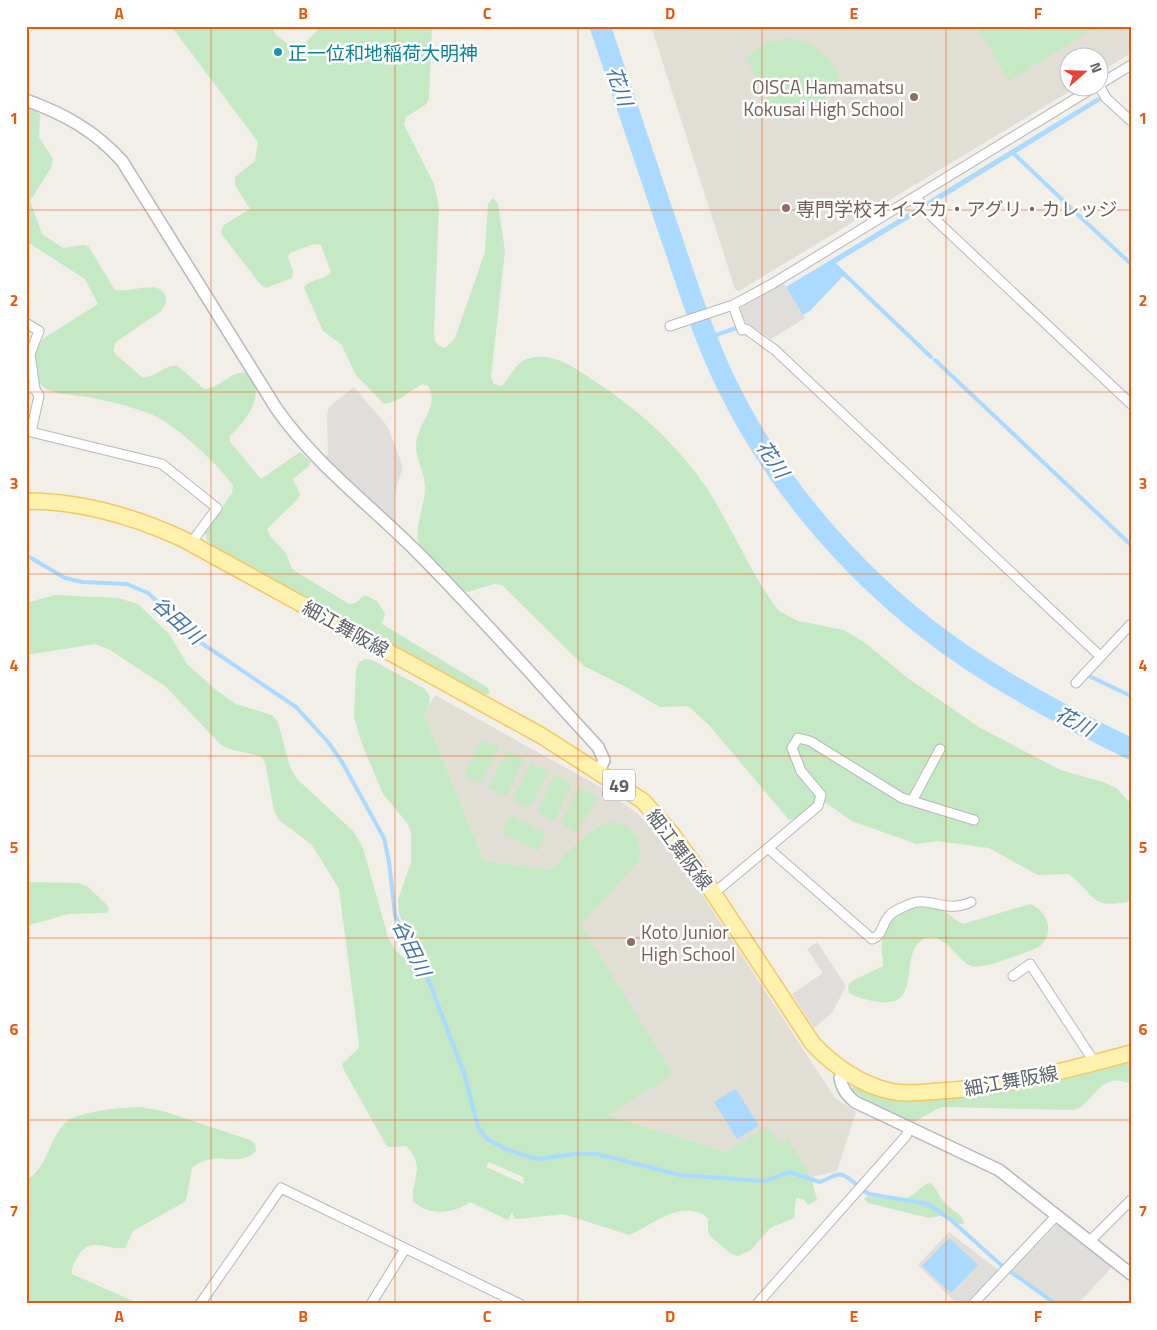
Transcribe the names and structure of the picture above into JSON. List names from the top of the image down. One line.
{"streets":{"main road":["細江舞阪線","49"]},"water":["花川","谷田川"],"places":["正一位和地稲荷大明神","OISCA Hamamatsu Kokusai High School","専門学校オイスカ・アグリ・カレッジ","Koto Junior High School"],"north":"right","grid":{"columns":["A","B","C","D","E","F"],"rows":["1","2","3","4","5","6","7"]}}
